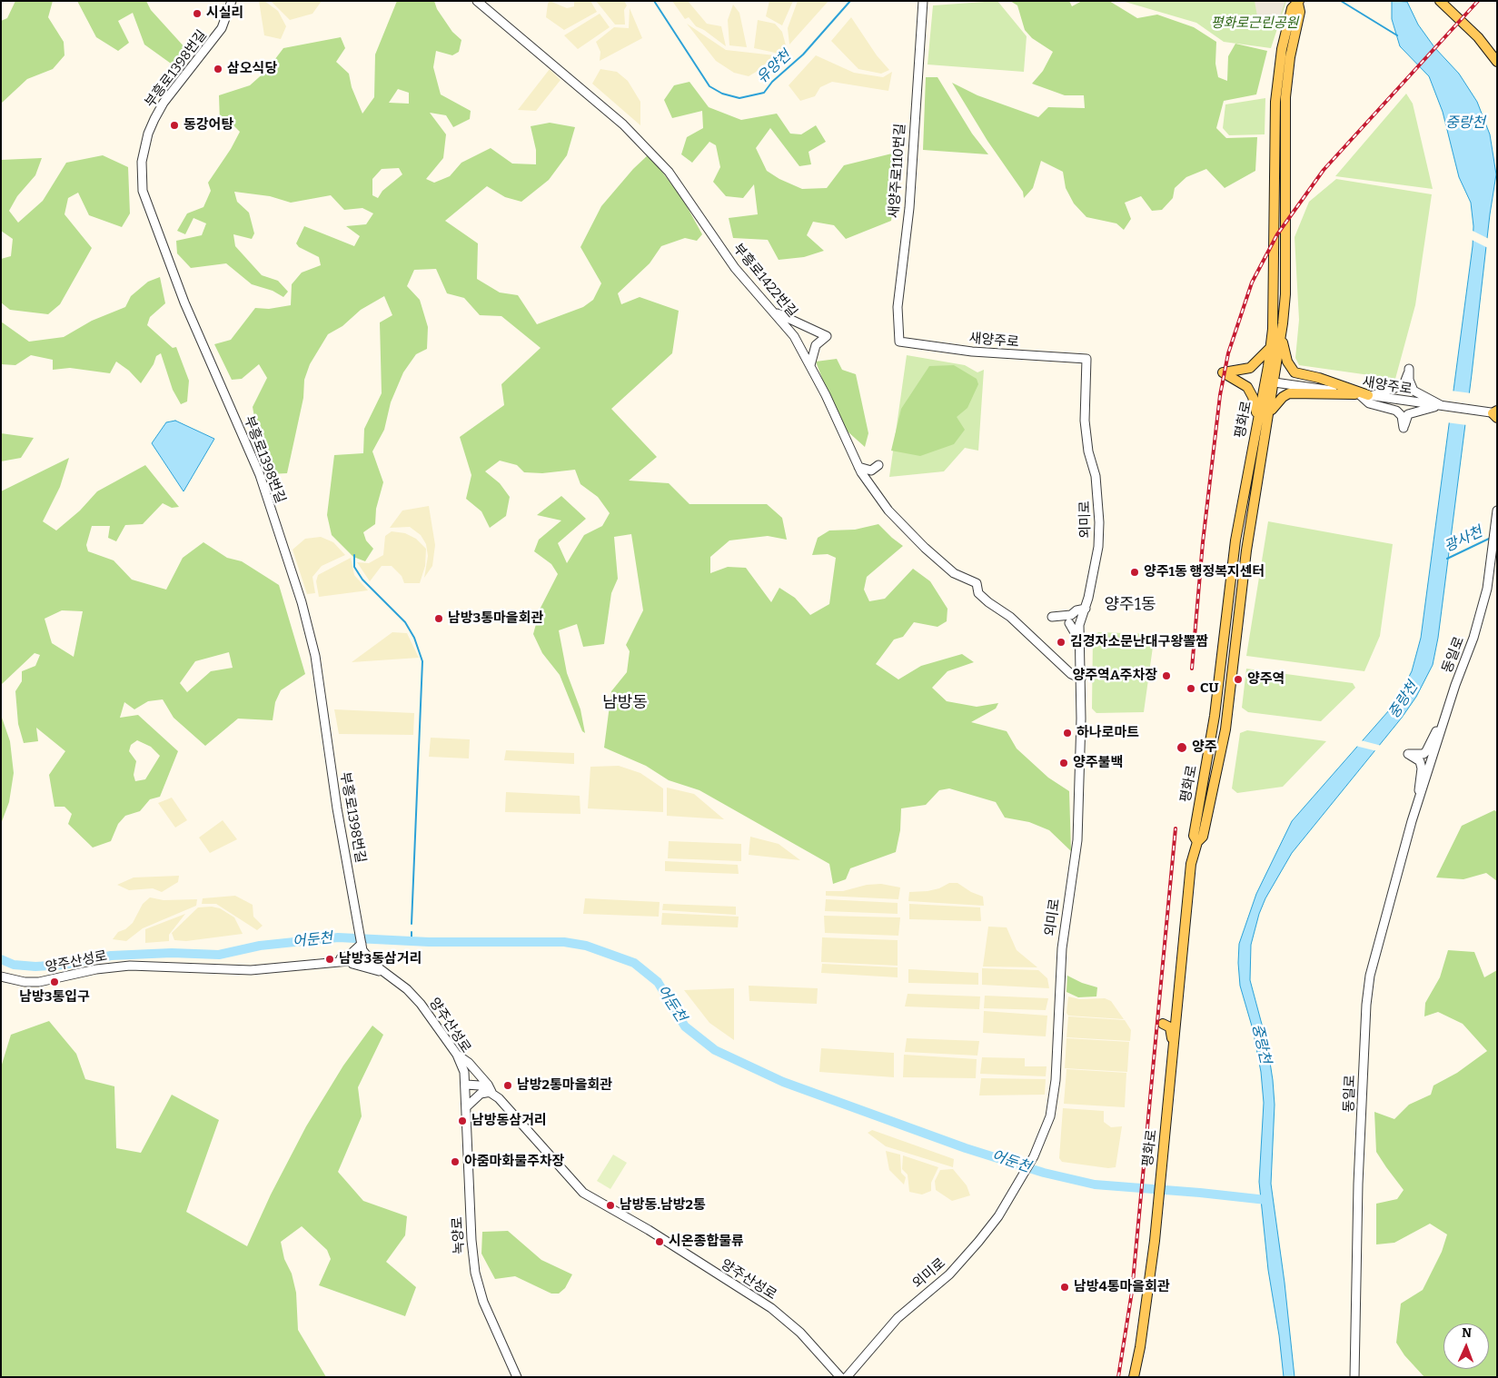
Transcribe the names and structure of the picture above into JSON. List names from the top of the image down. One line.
{"streets":{"main road":["평화로"],"street":["부흥로1398번길","새양주로110번길","부흥로1422번길","새양주로","외미로","동일로","양주산성로","녹양로"]},"crossings":[["부흥로1398번길","양주산성로"],["새양주로110번길","새양주로"],["부흥로1422번길","외미로"],["새양주로","평화로"],["새양주로","외미로"],["양주산성로","녹양로"]],"districts":["양주1동","남방동"],"water":["유양천","중랑천","광사천","어둔천"],"parks":["평화로근린공원"],"places":["시실리","삼오식당","동강어탕","양주1동 행정복지센터","남방3통마을회관","김경자소문난대구왕뽈짬","양주역A주차장","양주역","CU","하나로마트","양주","양주불백","남방3동삼거리","남방3통입구","남방2통마을회관","남방동삼거리","아줌마화물주차장","남방동.남방2통","시온종합물류","남방4통마을회관"],"north":"top"}
